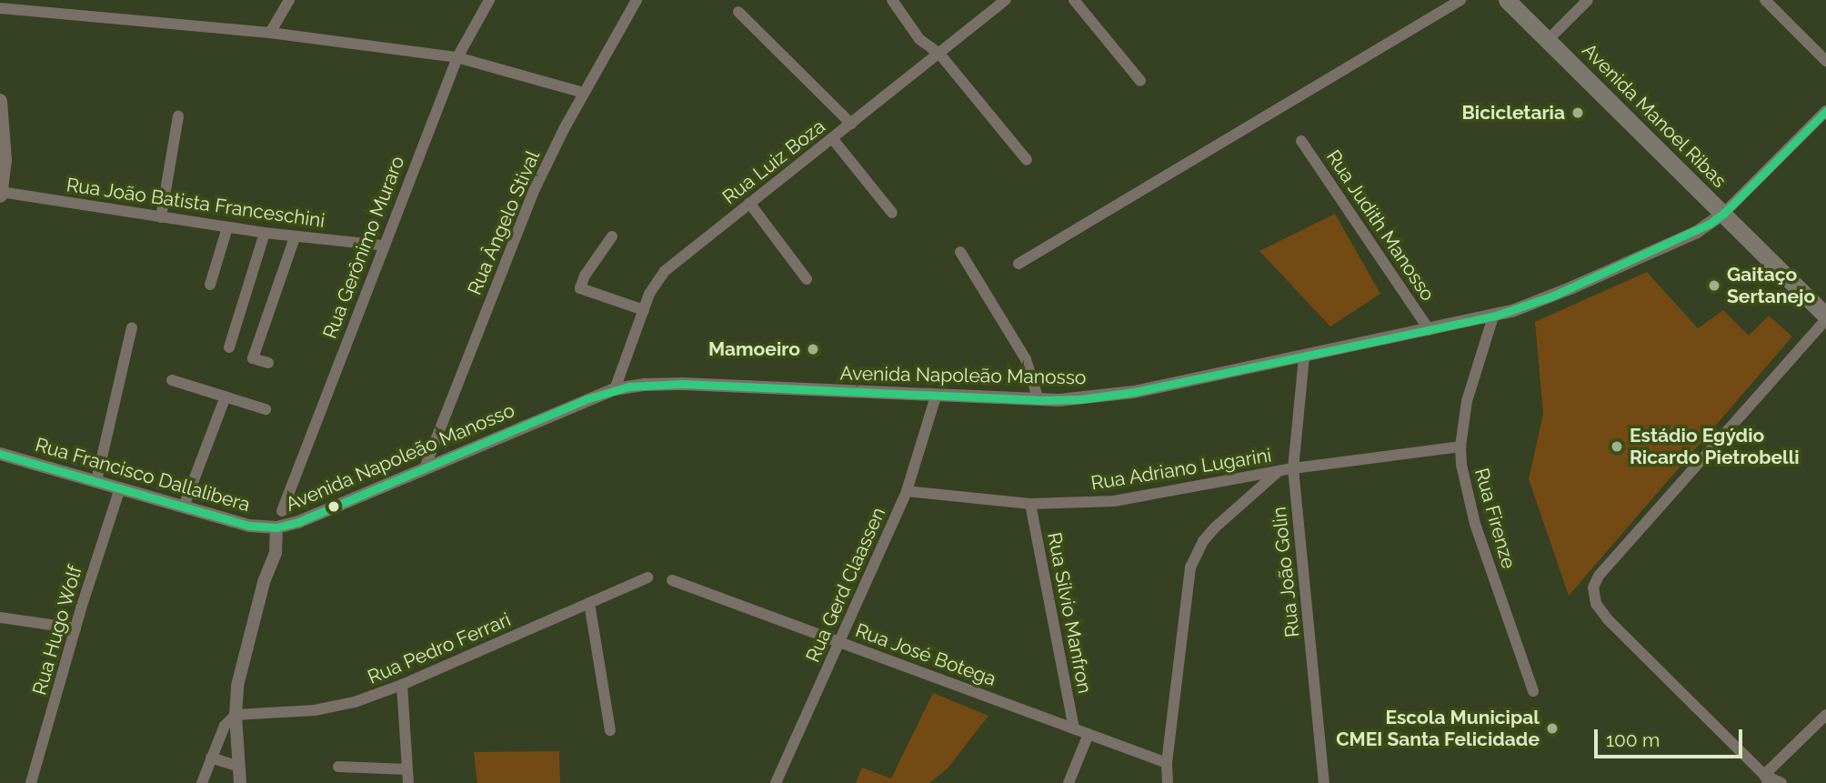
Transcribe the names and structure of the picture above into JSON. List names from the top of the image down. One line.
{"streets":{"main road":["Avenida Manoel Ribas"],"street":["Rua Luiz Boza","Rua João Batista Franceschini","Rua Ângelo Stival","Rua Judith Manosso","Rua Gerônimo Muraro","Avenida Napoleão Manosso","Rua Adriano Lugarini","Rua Francisco Dallalibera","Rua Firenze","Rua João Golin","Rua Gerd Claassen","Rua Sílvio Manfron","Rua Hugo Wolf","Rua Pedro Ferrari","Rua José Botega"]},"crossings":[["Avenida Manoel Ribas","Avenida Napoleão Manosso"],["Rua Luiz Boza","Avenida Napoleão Manosso"],["Rua João Batista Franceschini","Rua Gerônimo Muraro"],["Rua Ângelo Stival","Avenida Napoleão Manosso"],["Rua Judith Manosso","Avenida Napoleão Manosso"],["Avenida Napoleão Manosso","Rua Francisco Dallalibera"],["Avenida Napoleão Manosso","Rua Firenze"],["Avenida Napoleão Manosso","Rua João Golin"],["Avenida Napoleão Manosso","Rua Gerd Claassen"],["Rua Adriano Lugarini","Rua Firenze"],["Rua Adriano Lugarini","Rua João Golin"],["Rua Adriano Lugarini","Rua Gerd Claassen"],["Rua Adriano Lugarini","Rua Sílvio Manfron"],["Rua Francisco Dallalibera","Rua Hugo Wolf"],["Rua Gerd Claassen","Rua José Botega"],["Rua Sílvio Manfron","Rua José Botega"]],"places":["Bicicletaria","Gaitaço Sertanejo","Mamoeiro","Estádio Egýdio Ricardo Pietrobelli","Escola Municipal CMEI Santa Felicidade"],"scale_bar":"100 m"}
